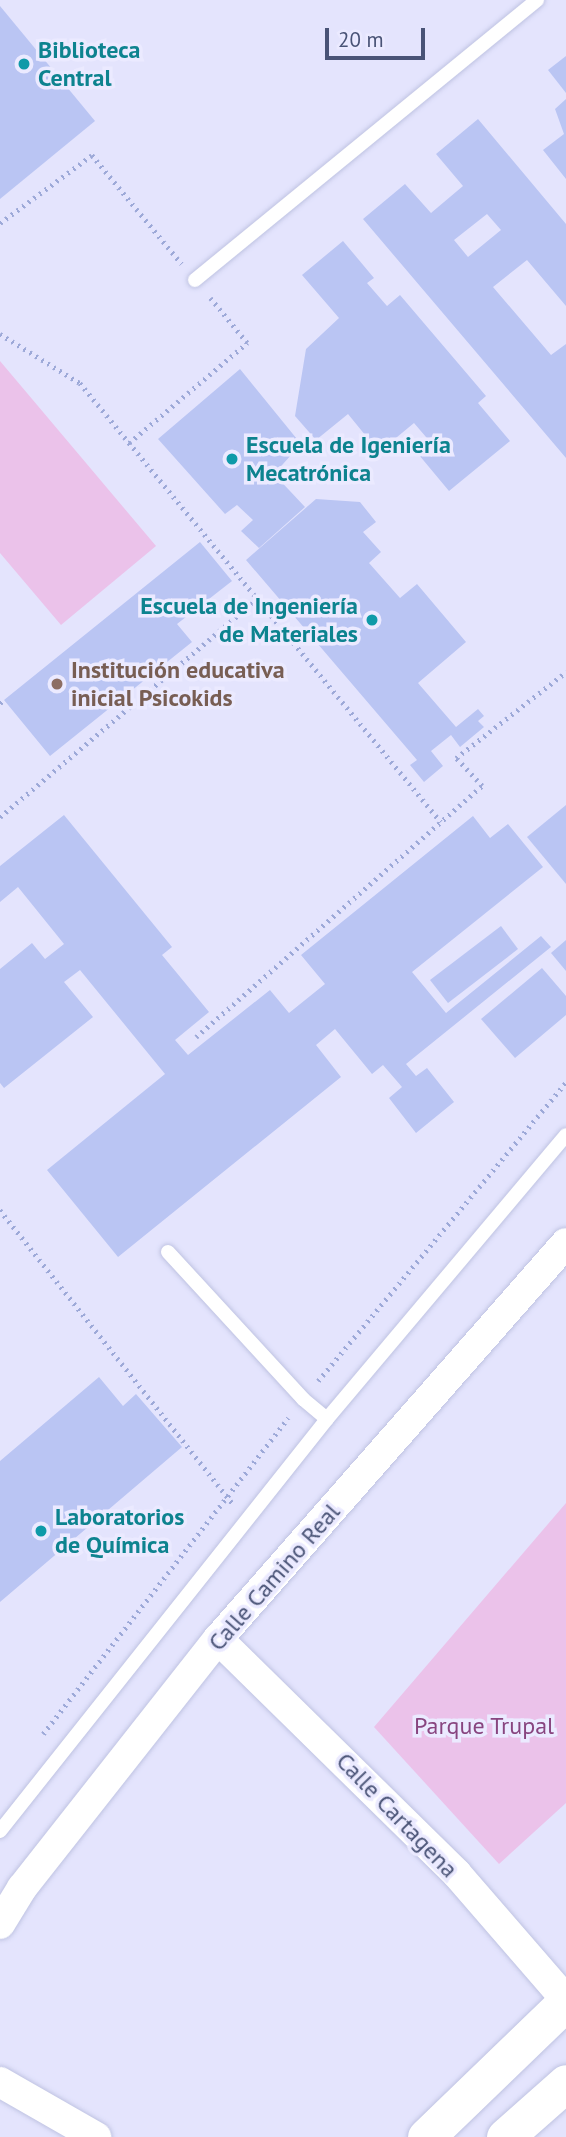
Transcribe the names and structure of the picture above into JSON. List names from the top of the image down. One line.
{"streets":{"street":["Calle Camino Real","Calle Cartagena"]},"crossings":[["Calle Camino Real","Calle Cartagena"]],"parks":["Parque Trupal"],"places":["Biblioteca Central","Escuela de Igeniería Mecatrónica","Escuela de Ingeniería de Materiales","Institución educativa inicial Psicokids","Laboratorios de Química"],"scale_bar":"20 m"}
